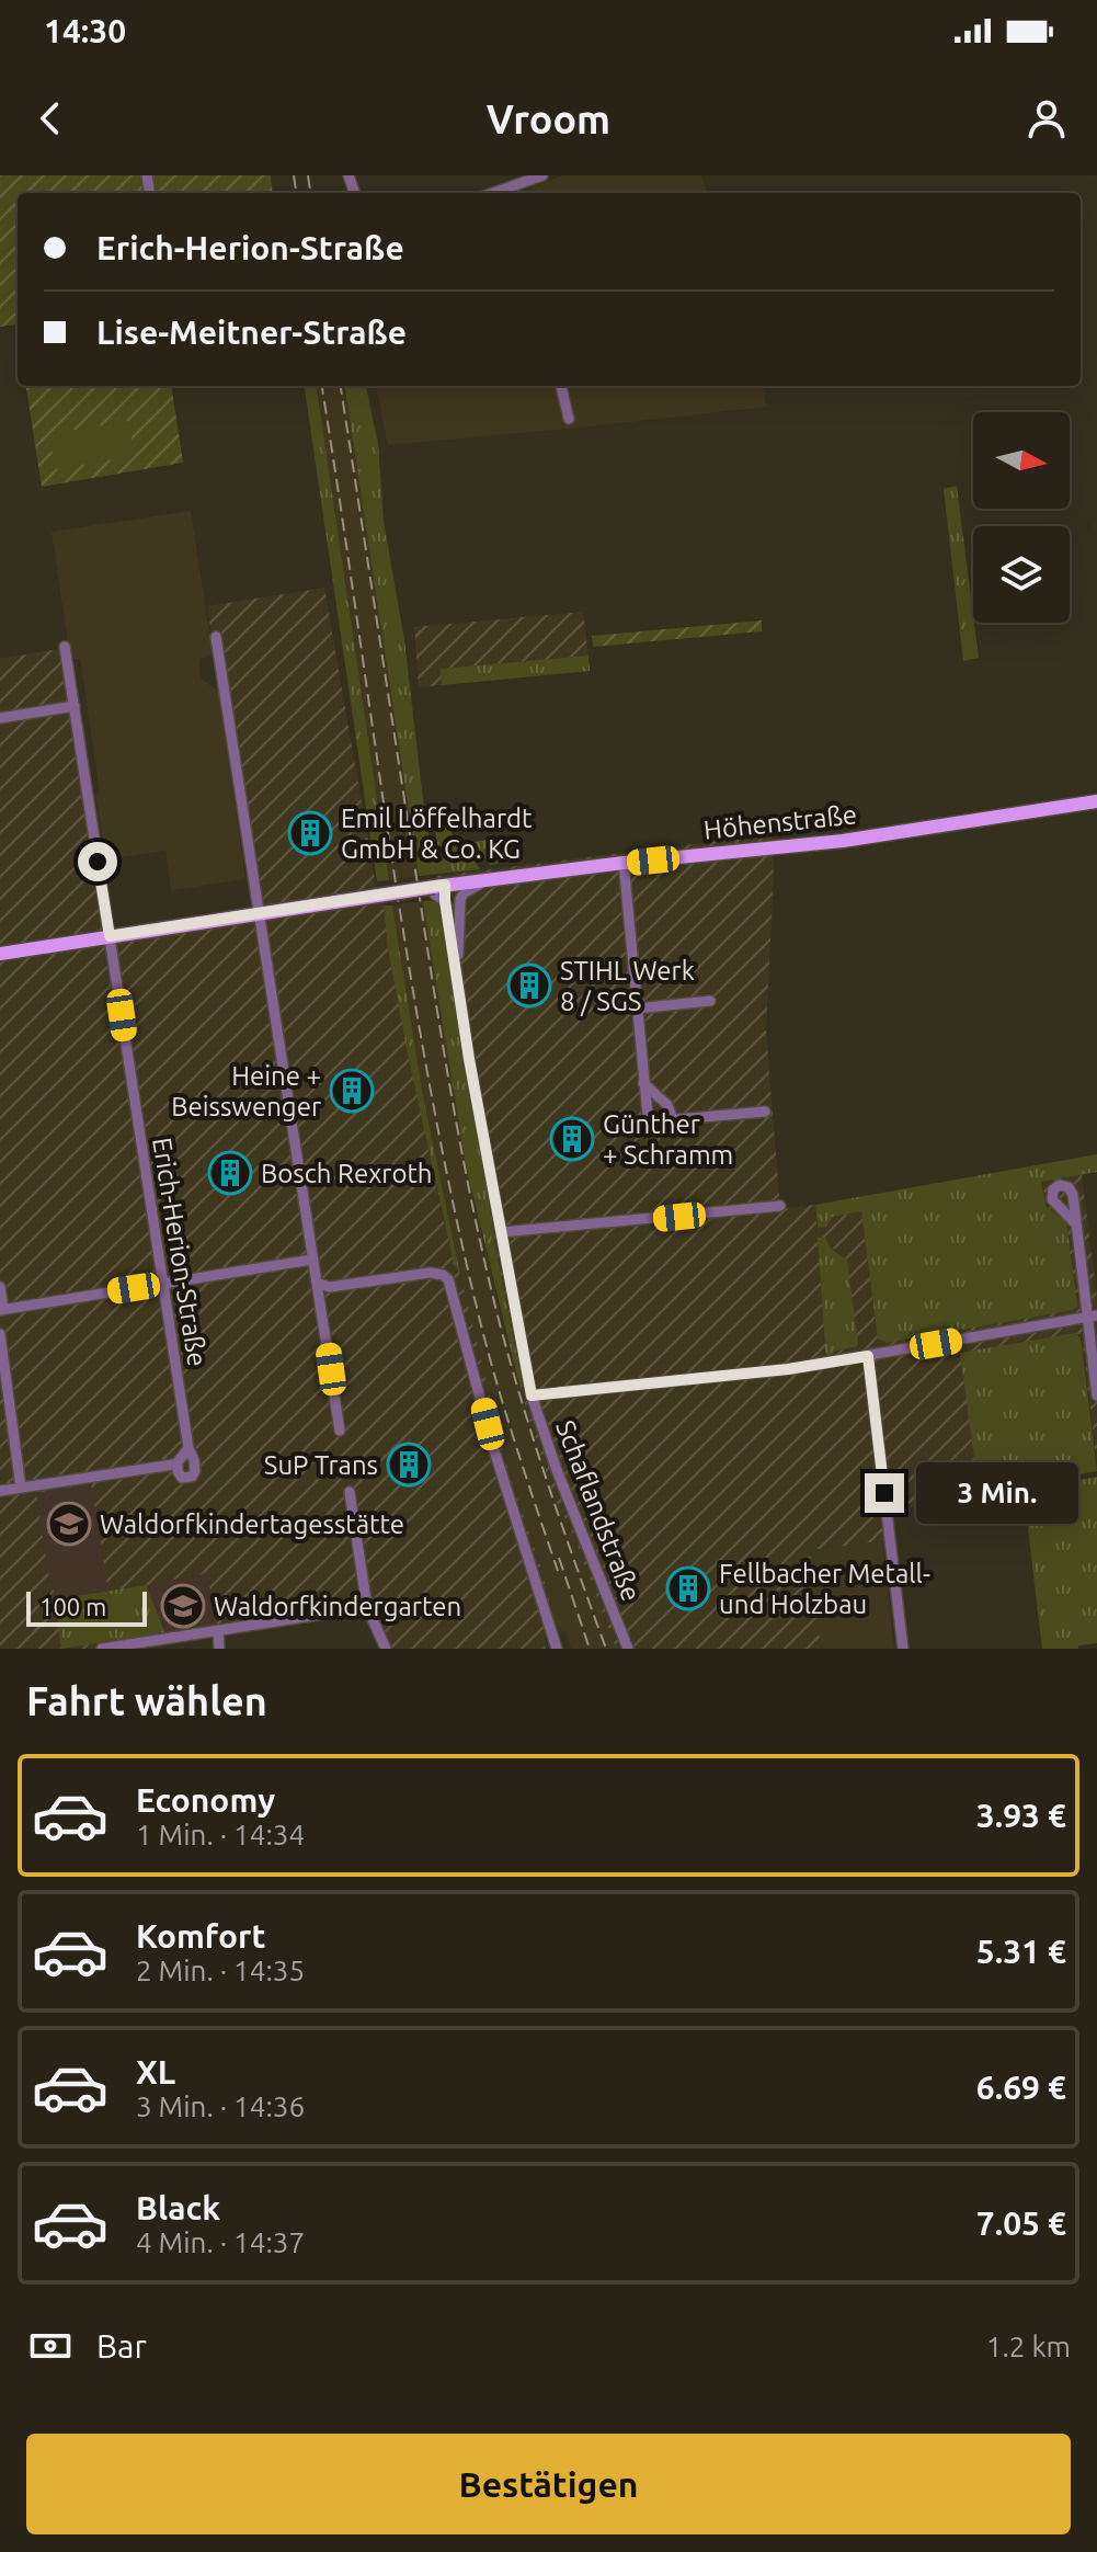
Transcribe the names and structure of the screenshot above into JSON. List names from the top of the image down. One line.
{"streets":{"main road":["Höhenstraße"],"street":["Erich-Herion-Straße","Schaflandstraße"]},"crossings":[["Höhenstraße","Erich-Herion-Straße"],["Höhenstraße","Schaflandstraße"]],"places":{"building":["Emil Löffelhardt GmbH & Co. KG","STIHL Werk 8 / SGS","Heine + Beisswenger","Günther + Schramm","Bosch Rexroth","SuP Trans","Fellbacher Metall- und Holzbau"],"school or university":["Waldorfkindertagesstätte","Waldorfkindergarten"]},"scale_bar":"100 m","north":"right","page":{"status":"14:30","header":"Vroom","banner":["Erich-Herion-Straße","Lise-Meitner-Straße"],"bubble":"3 Min.","scale":"100 m","heading":"Fahrt wählen","list":[{"name":"Economy","note":"1 Min. · 14:34","value":"3.93 €"},{"name":"Komfort","note":"2 Min. · 14:35","value":"5.31 €"},{"name":"XL","note":"3 Min. · 14:36","value":"6.69 €"},{"name":"Black","note":"4 Min. · 14:37","value":"7.05 €"}],"pay":["Bar","1.2 km"],"buttons":"Bestätigen"}}
